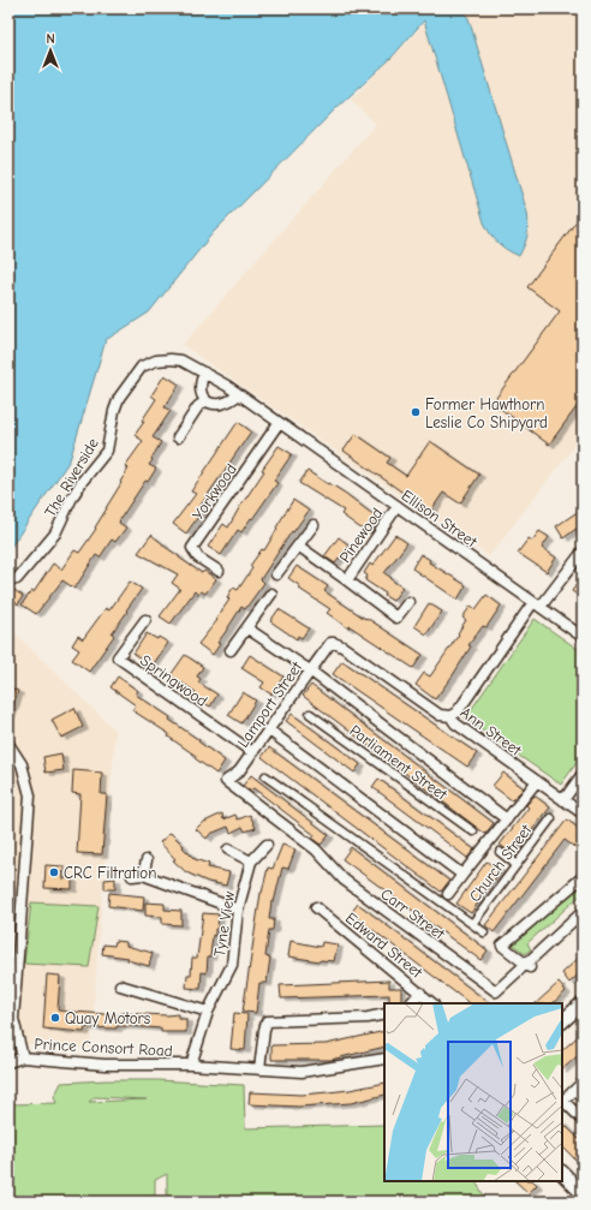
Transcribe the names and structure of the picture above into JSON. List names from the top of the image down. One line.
{"streets":{"street":["The Riverside","Yorkwood","Ellison Street","Pinewood","Springwood","Lamport Street","Ann Street","Parliament Street","Church Street","Carr Street","Tyne View","Edward Street","Prince Consort Road"]},"crossings":[["The Riverside","Yorkwood"],["The Riverside","Ellison Street"],["Yorkwood","Ellison Street"],["Ellison Street","Pinewood"],["Springwood","Lamport Street"],["Lamport Street","Ann Street"],["Lamport Street","Carr Street"],["Tyne View","Prince Consort Road"]],"places":["Former Hawthorn Leslie Co Shipyard","CRC Filtration","Quay Motors"],"north":"top"}
